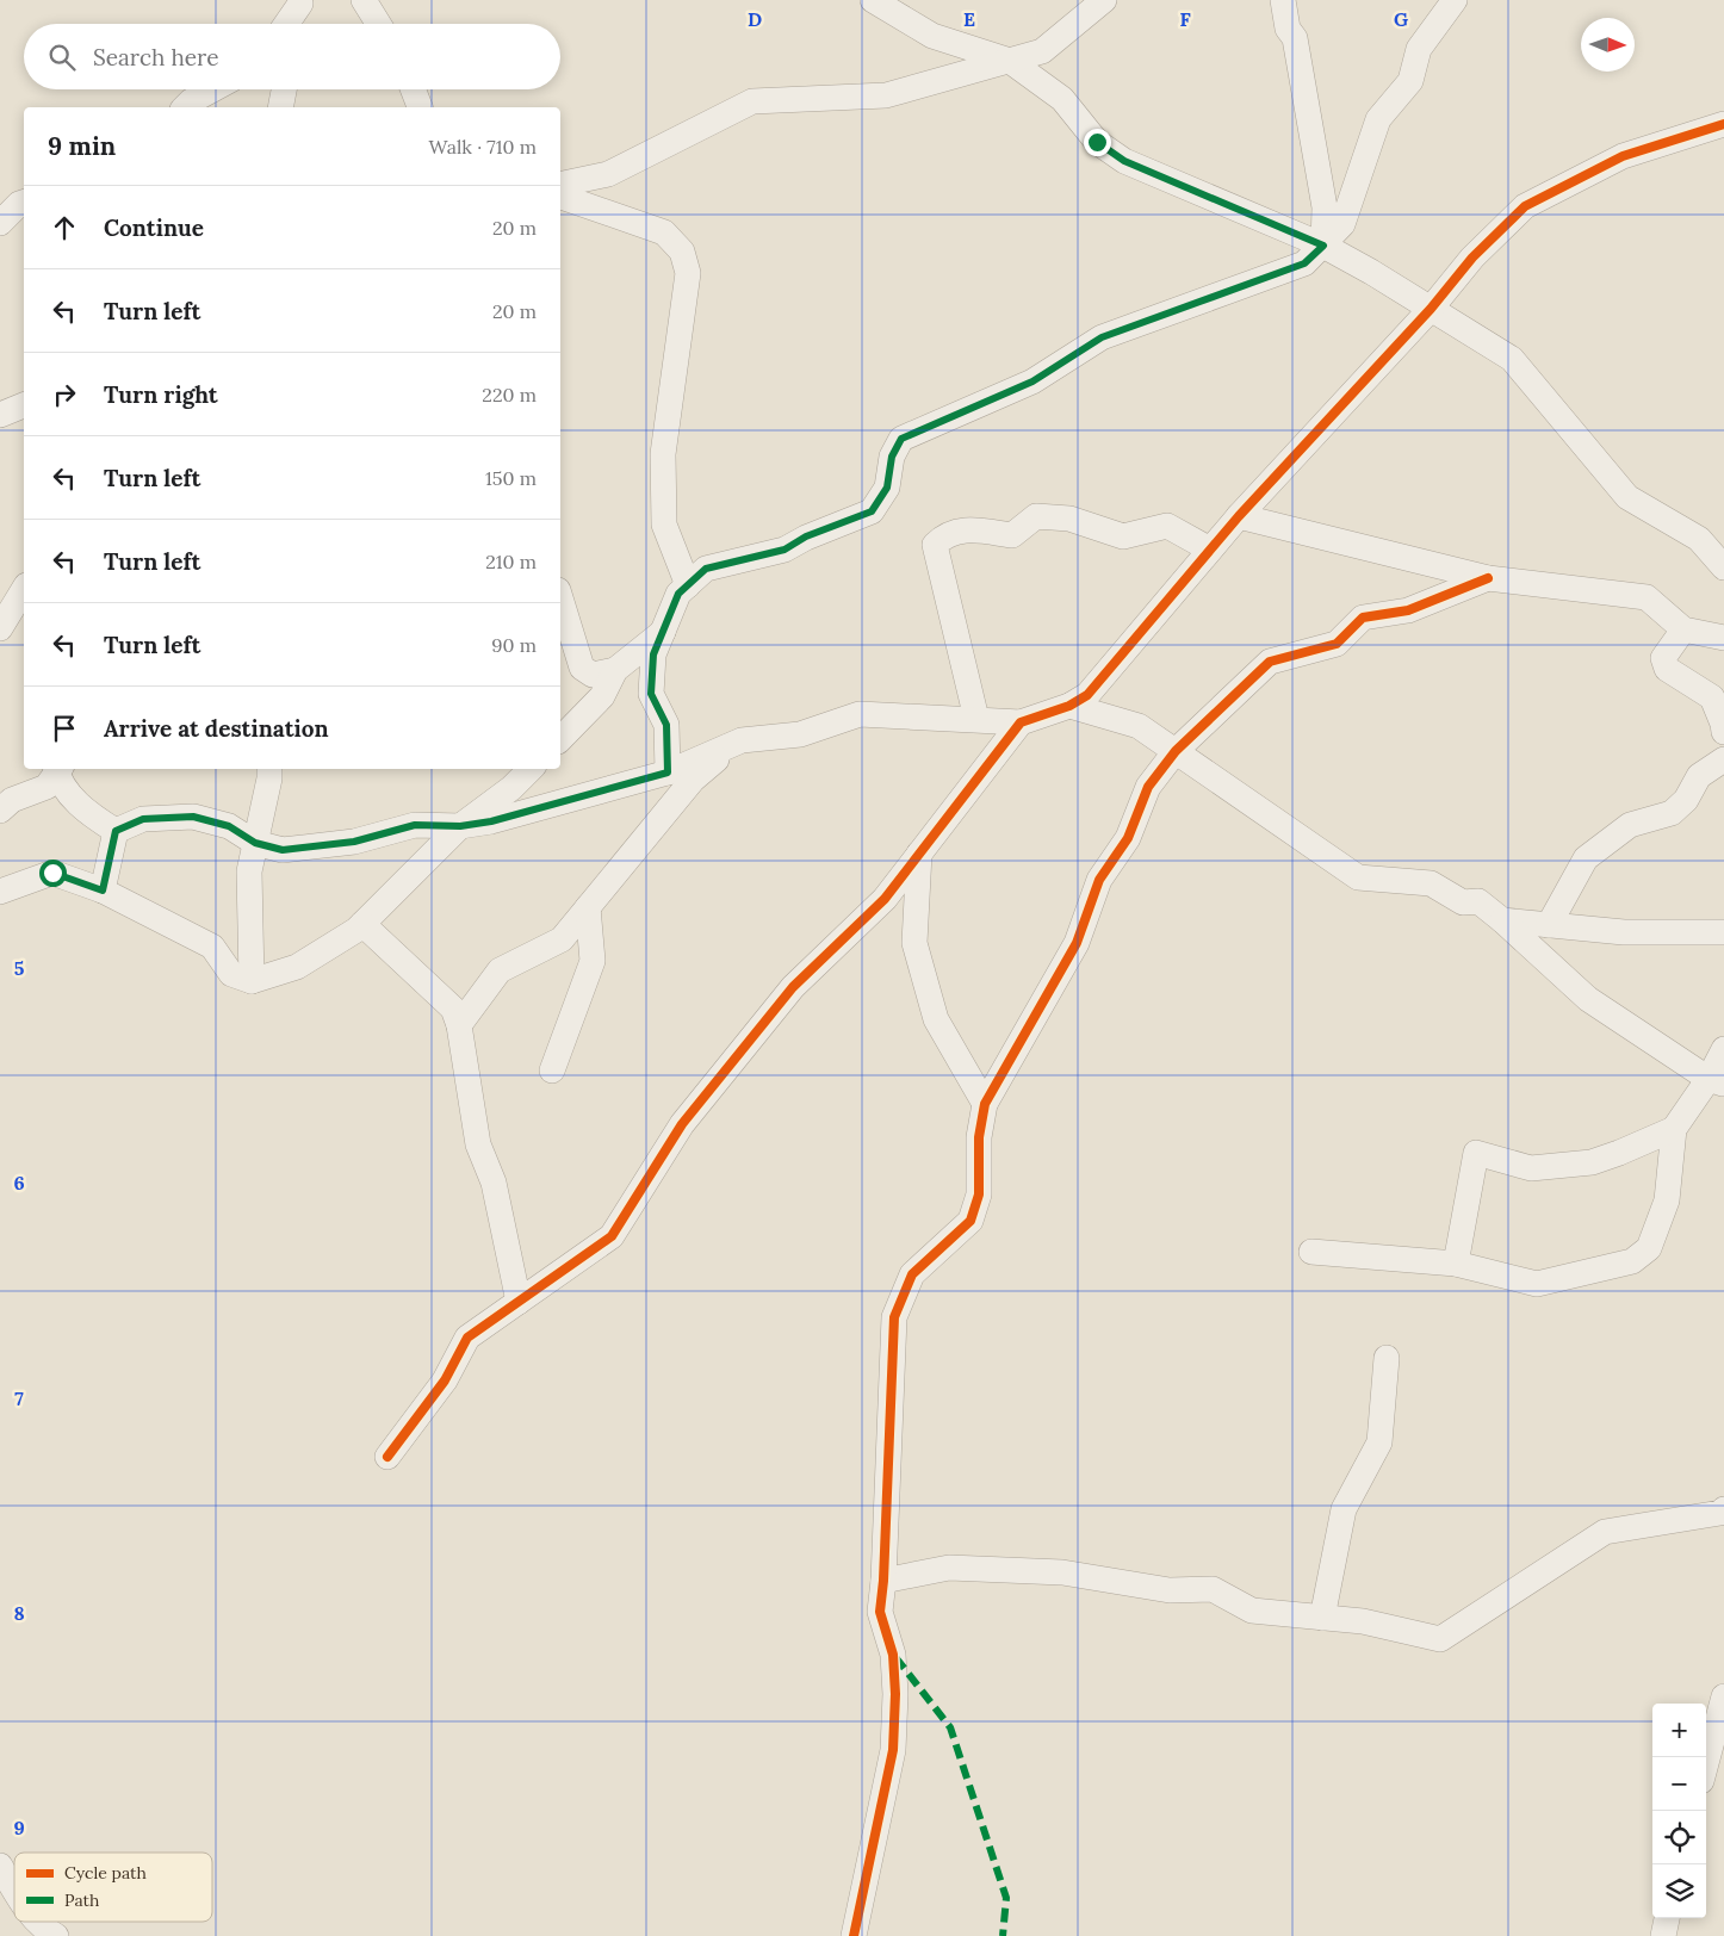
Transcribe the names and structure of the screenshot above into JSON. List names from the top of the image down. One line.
{"legend":["Cycle path","Path"],"north":"right","page":{"search":"Search here","heading":["9 min","Walk · 710 m"],"list":[["Continue","20 m"],["Turn left","20 m"],["Turn right","220 m"],["Turn left","150 m"],["Turn left","210 m"],["Turn left","90 m"],"Arrive at destination"],"map_buttons":["+","−"]},"grid":{"columns":["D","E","F","G"],"rows":["5","6","7","8","9"]}}
